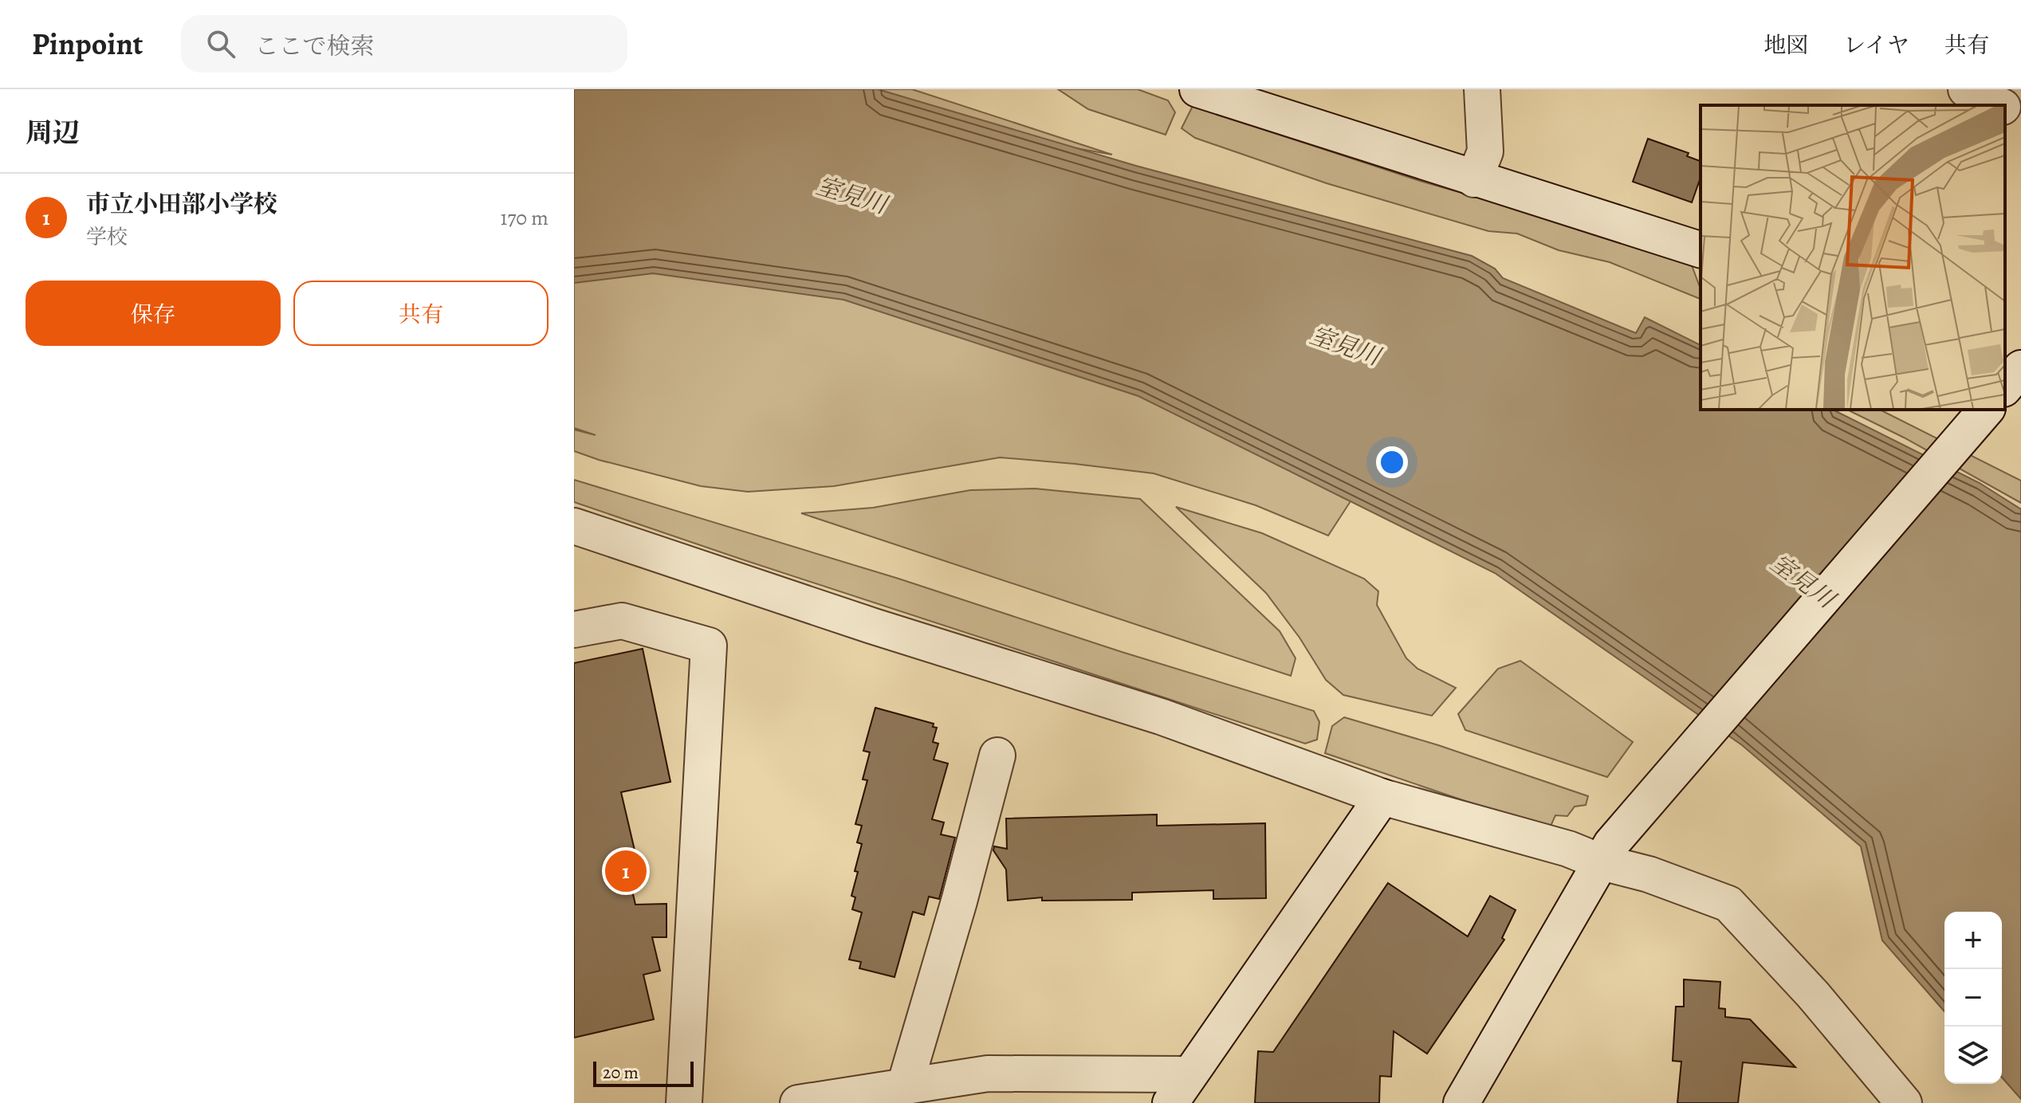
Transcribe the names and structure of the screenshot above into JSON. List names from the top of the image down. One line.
{"water":["室見川"],"scale_bar":"20 m","page":{"header":"Pinpoint","search":"ここで検索","nav":["地図","レイヤ","共有"],"heading":"周辺","list":[{"mark":"1","name":"市立小田部小学校","note":"学校","value":"170 m"}],"buttons":["保存","共有"],"pins":"1","map_buttons":["+","−"],"scale":"20 m"}}
